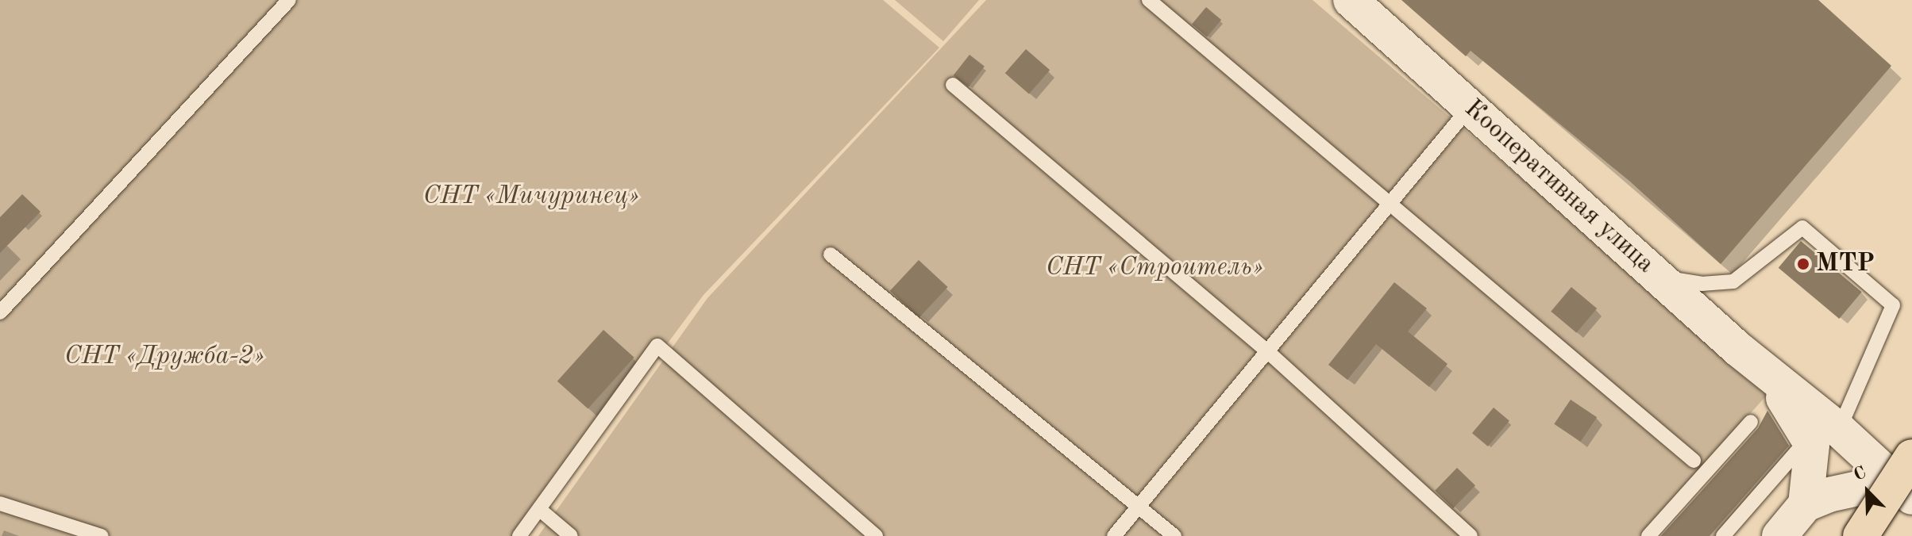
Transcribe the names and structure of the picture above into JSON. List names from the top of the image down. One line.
{"streets":{"main road":["Кооперативная улица"]},"parks":["СНТ «Мичуринец»","СНТ «Строитель»","СНТ «Дружба-2»"],"places":["МТР"],"north":"top left"}
